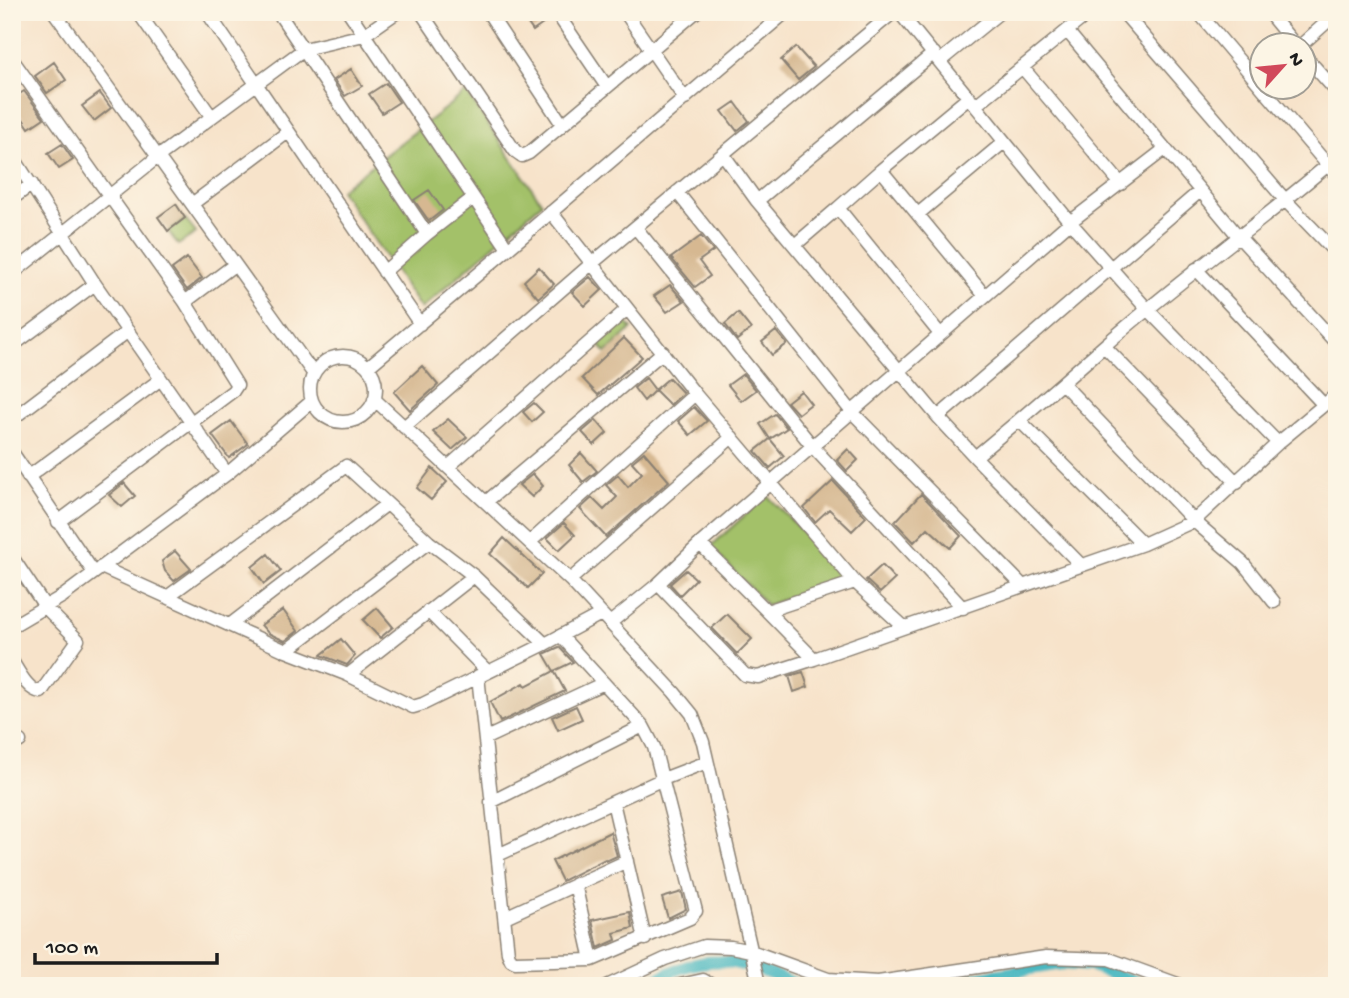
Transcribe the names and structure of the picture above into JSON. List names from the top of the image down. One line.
{"scale_bar":"100 m","north":"top right"}
